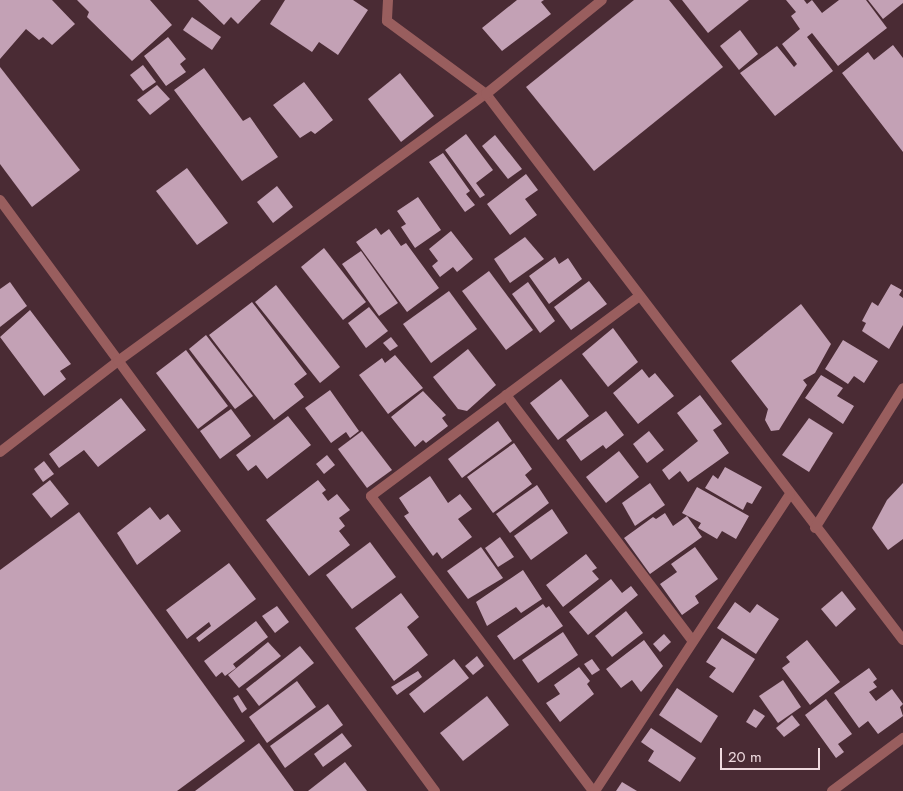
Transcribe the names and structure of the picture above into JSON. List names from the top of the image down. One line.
{"scale_bar":"20 m"}
